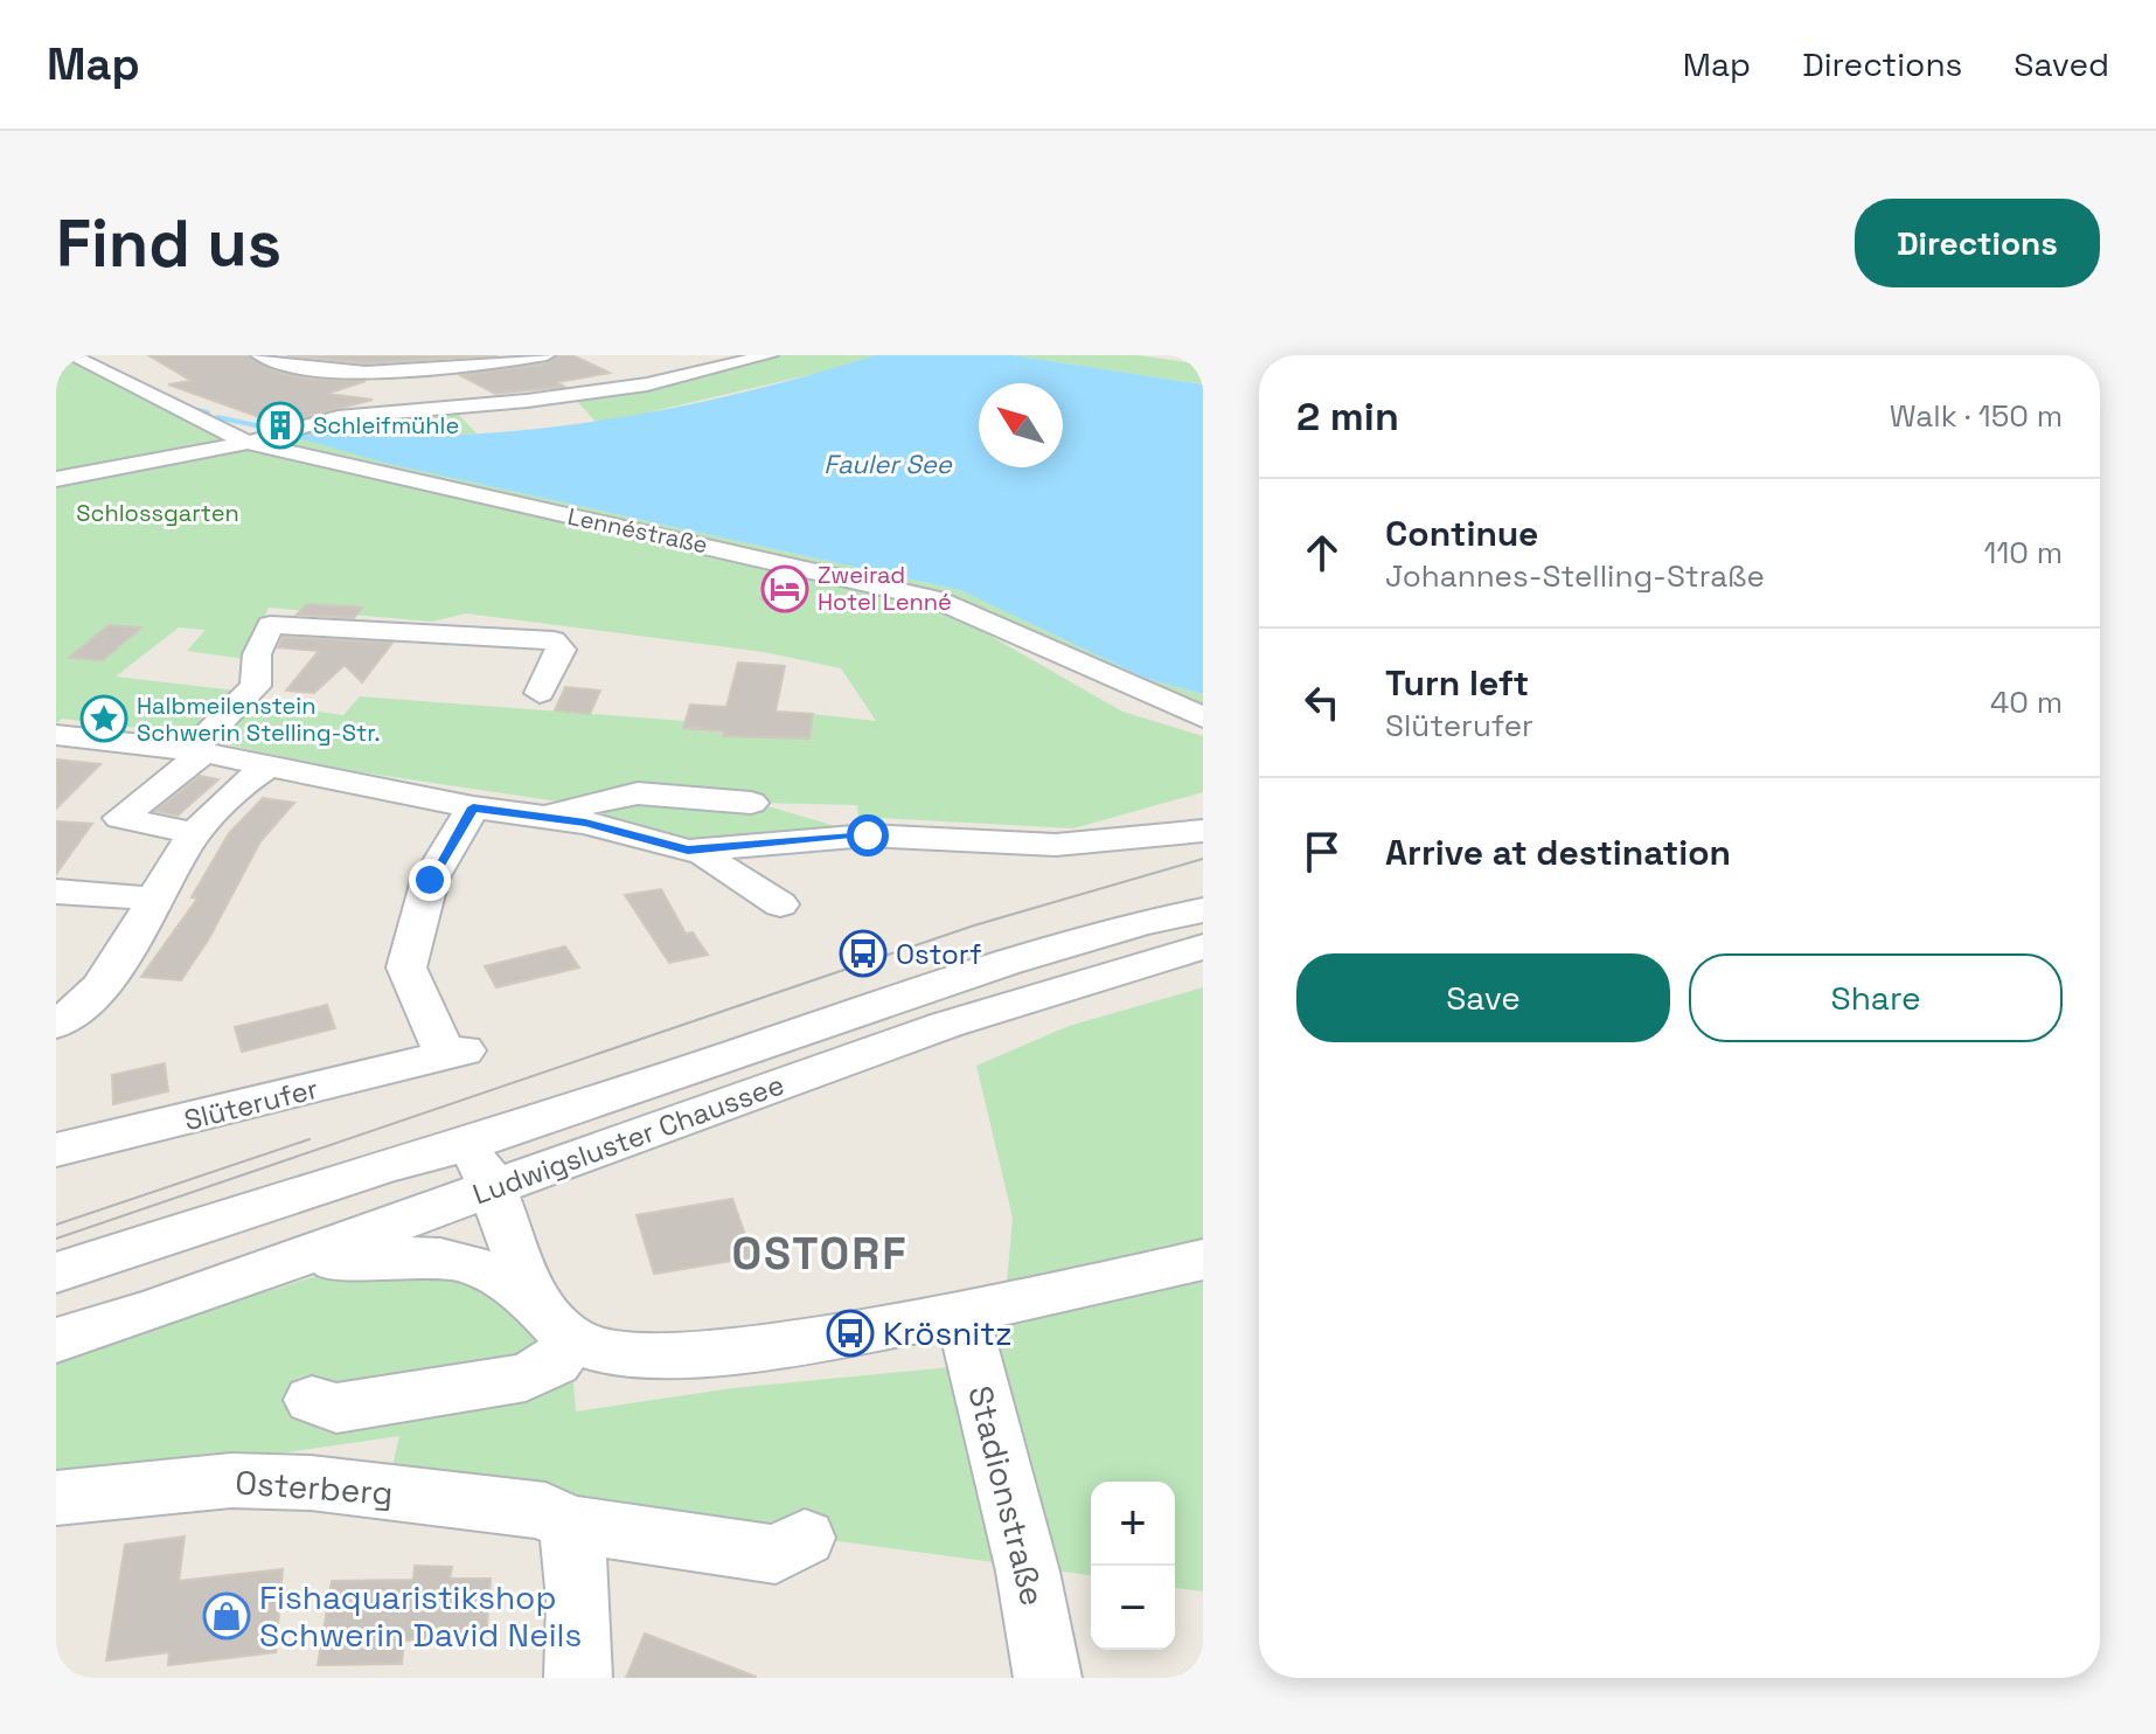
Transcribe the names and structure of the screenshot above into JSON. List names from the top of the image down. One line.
{"streets":{"street":["Lennéstraße","Slüterufer","Ludwigsluster Chaussee","Osterberg","Stadionstraße"]},"districts":["OSTORF"],"water":["Fauler See"],"parks":["Schlossgarten"],"places":{"building":["Schleifmühle"],"hotel":["Zweirad Hotel Lenné"],"place":["Halbmeilenstein Schwerin Stelling-Str."],"bus stop":["Ostorf","Krösnitz"],"shop":["Fishaquaristikshop Schwerin David Neils"]},"north":"top left","page":{"header":"Map","nav":["Map","Directions","Saved"],"buttons":["Directions",["Save","Share"]],"title":"Find us","heading":["2 min","Walk · 150 m"],"list":[["Continue","Johannes-Stelling-Straße","110 m"],["Turn left","Slüterufer","40 m"],"Arrive at destination"],"map_buttons":["+","−"]}}
